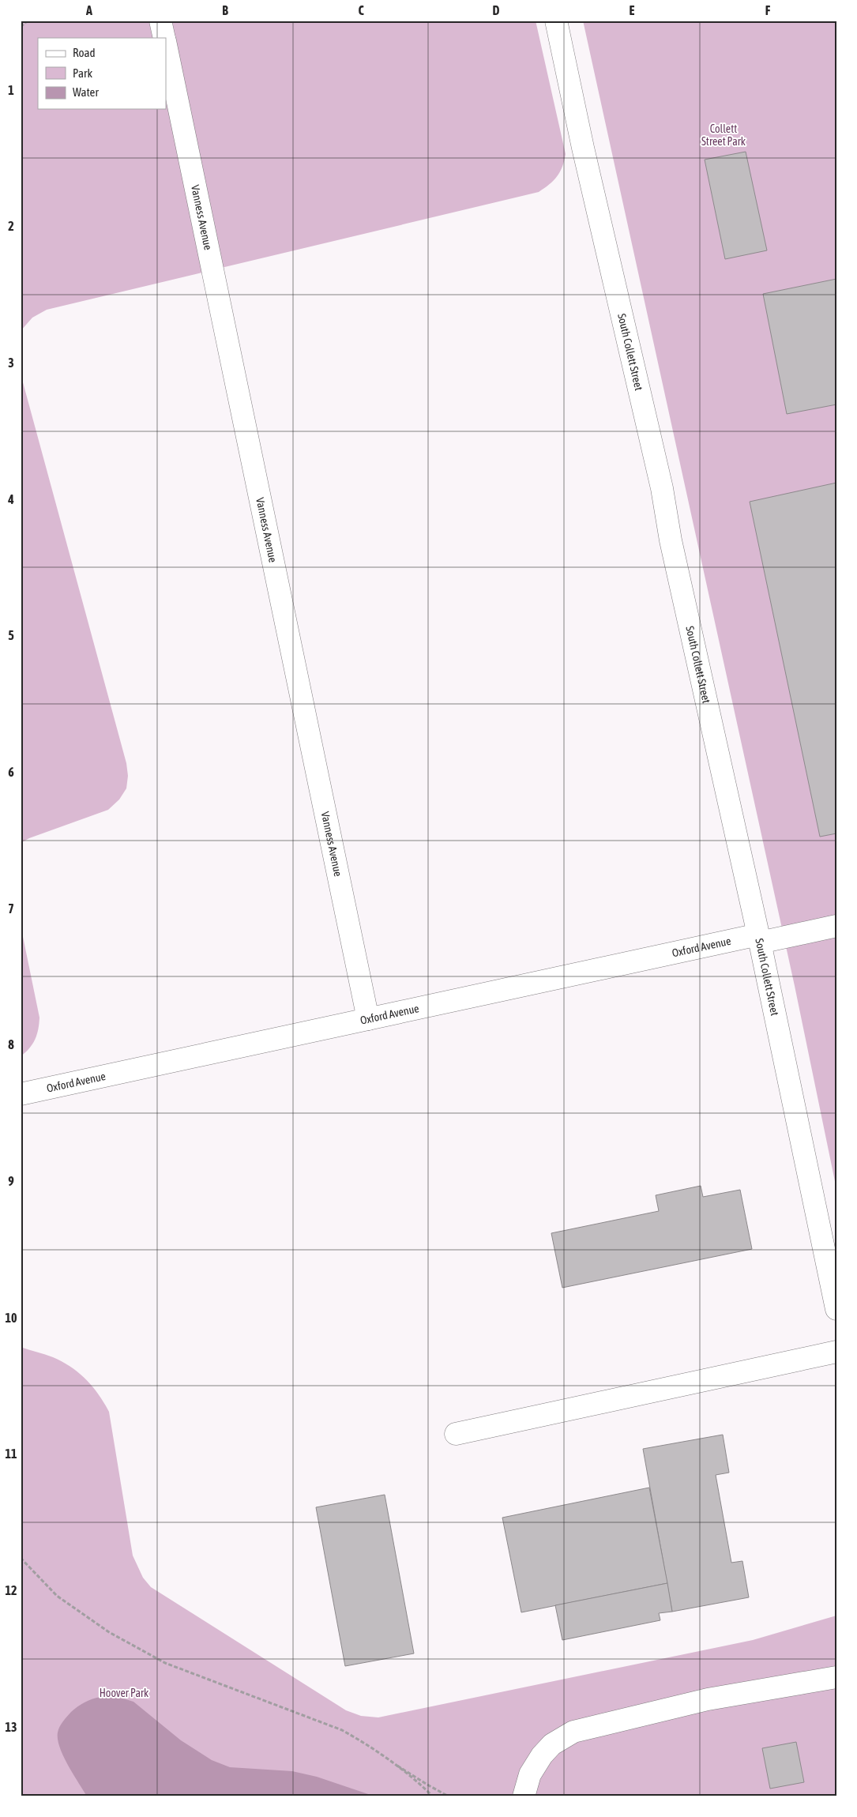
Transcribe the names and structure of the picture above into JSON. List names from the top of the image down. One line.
{"streets":{"street":["Vanness Avenue","South Collett Street","Oxford Avenue"]},"crossings":[["Vanness Avenue","Oxford Avenue"],["South Collett Street","Oxford Avenue"]],"parks":["Collett Street Park","Hoover Park"],"legend":["Road","Park","Water"],"grid":{"columns":["A","B","C","D","E","F"],"rows":["1","2","3","4","5","6","7","8","9","10","11","12","13"]}}
